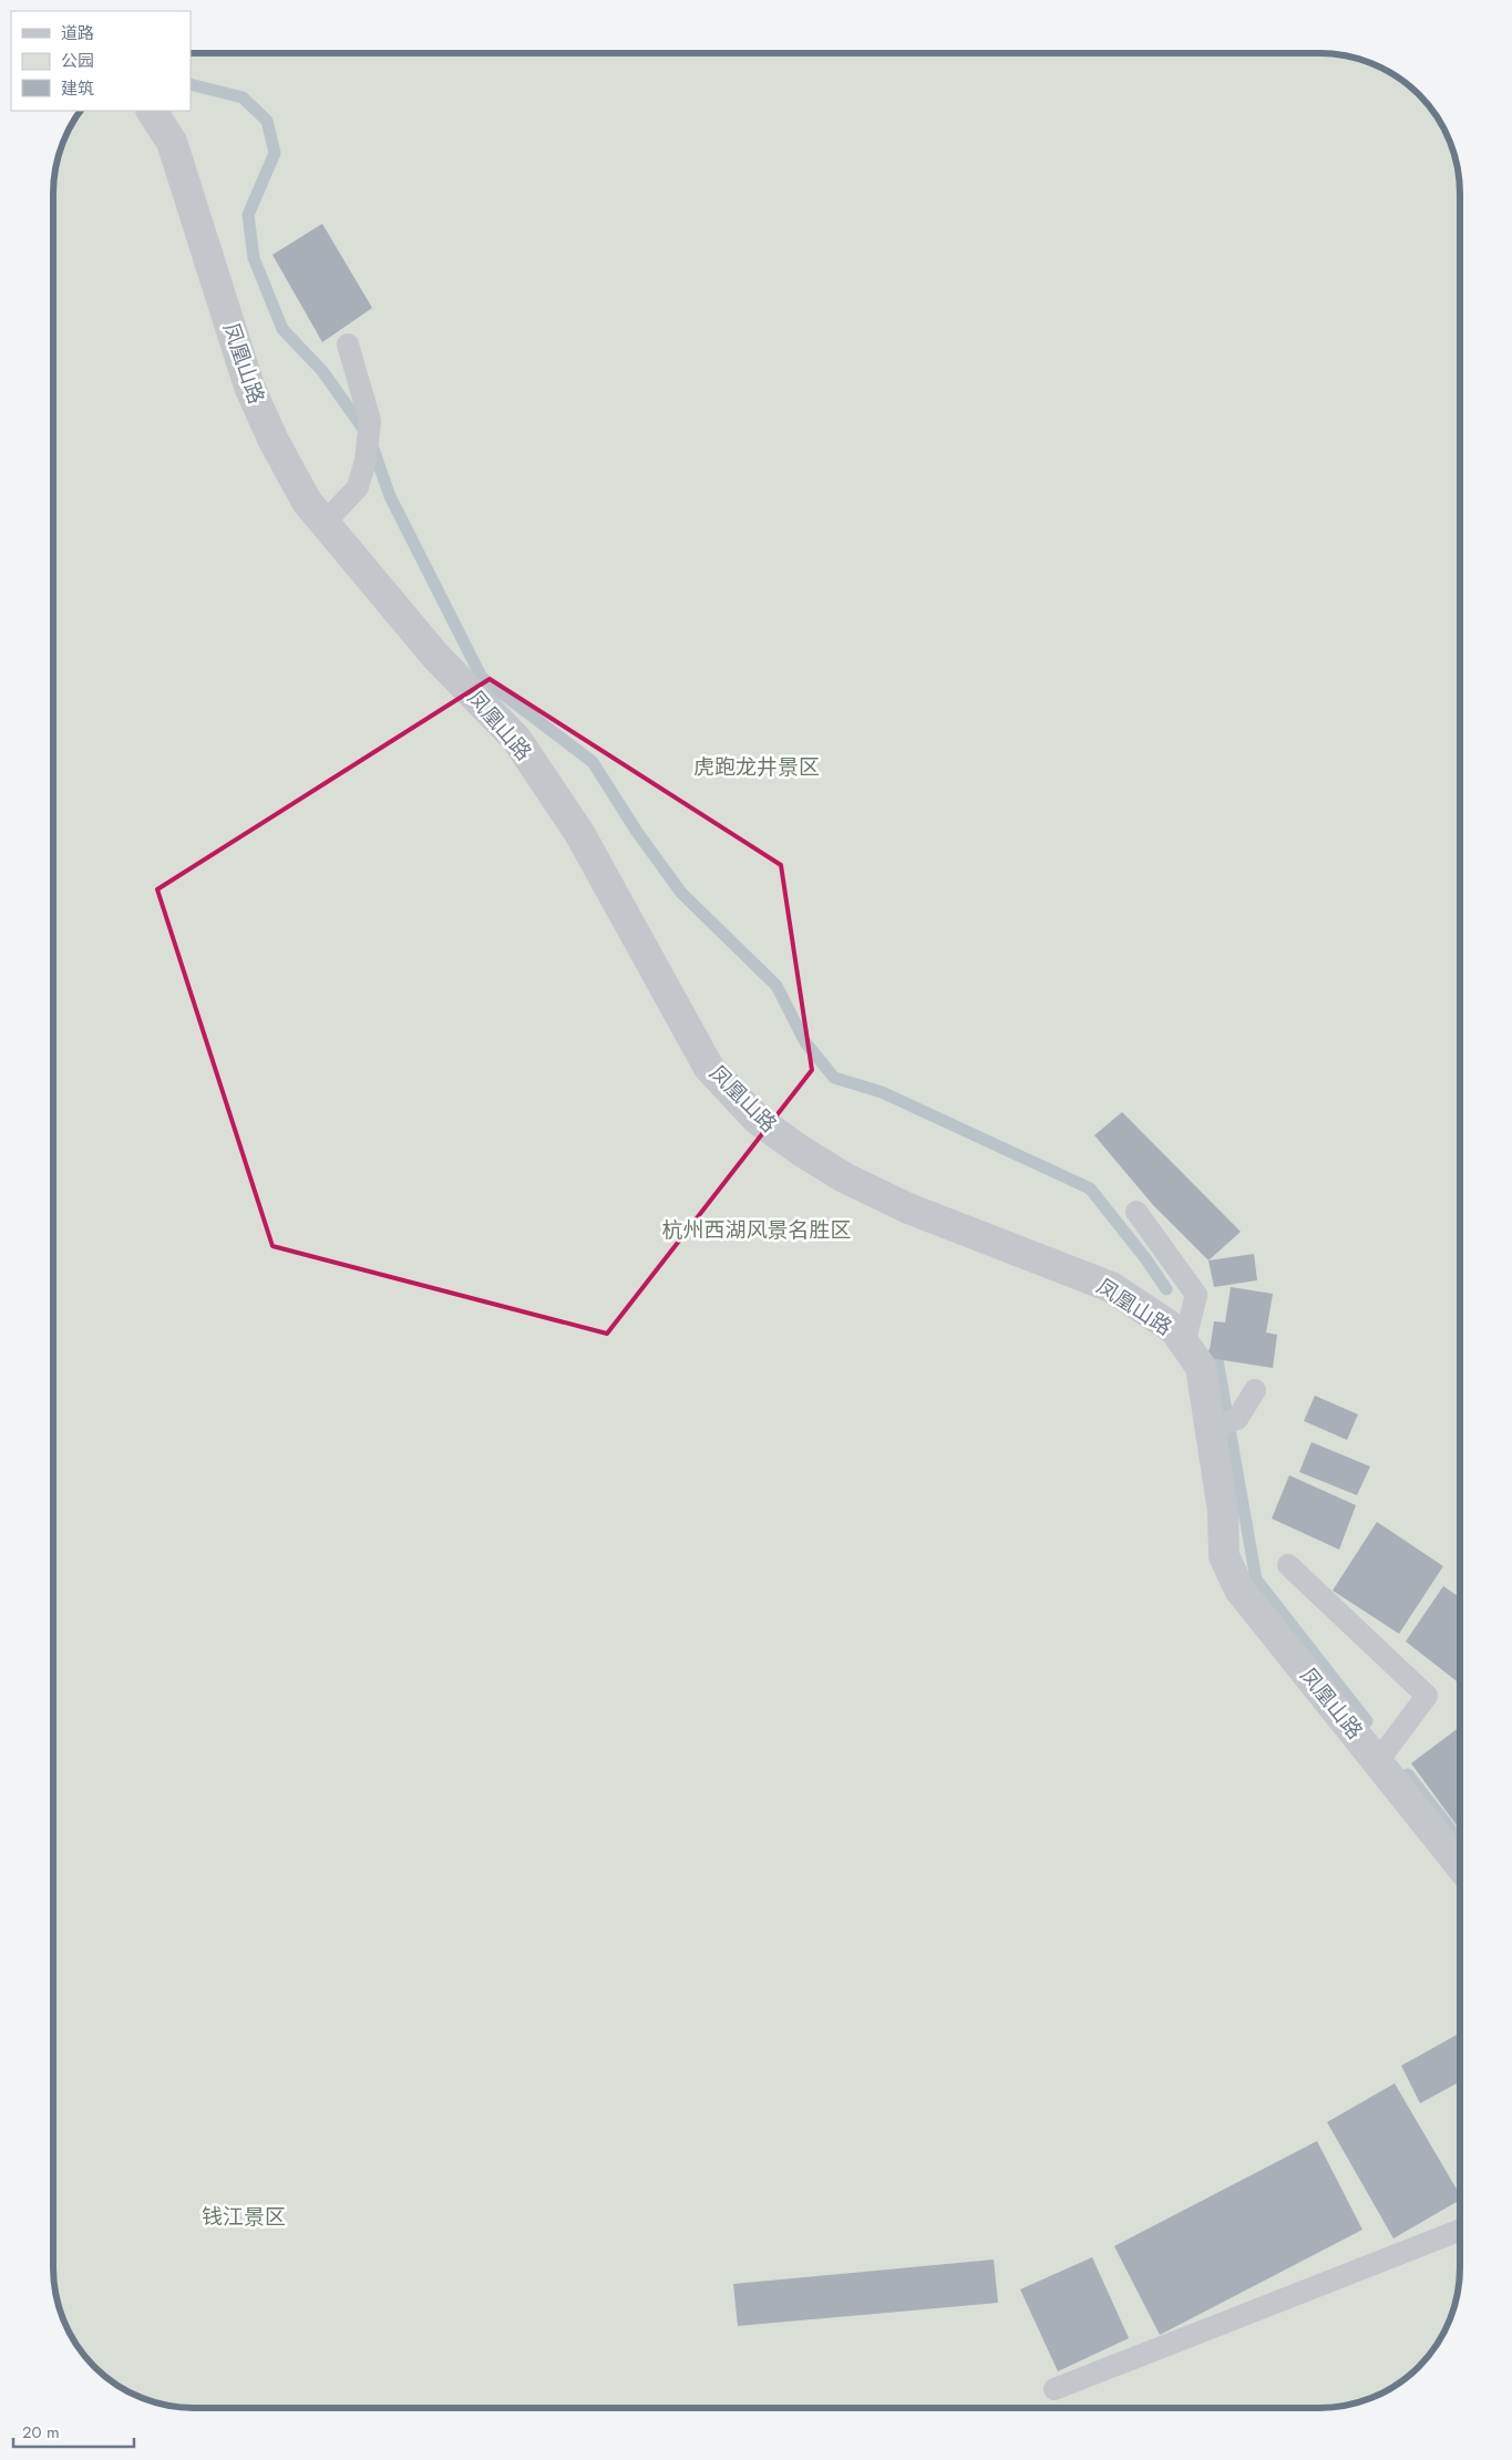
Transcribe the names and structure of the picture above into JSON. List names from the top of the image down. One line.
{"streets":{"street":["凤凰山路"]},"parks":["虎跑龙井景区","杭州西湖风景名胜区","钱江景区"],"legend":["道路","公园","建筑"],"scale_bar":"20 m"}
